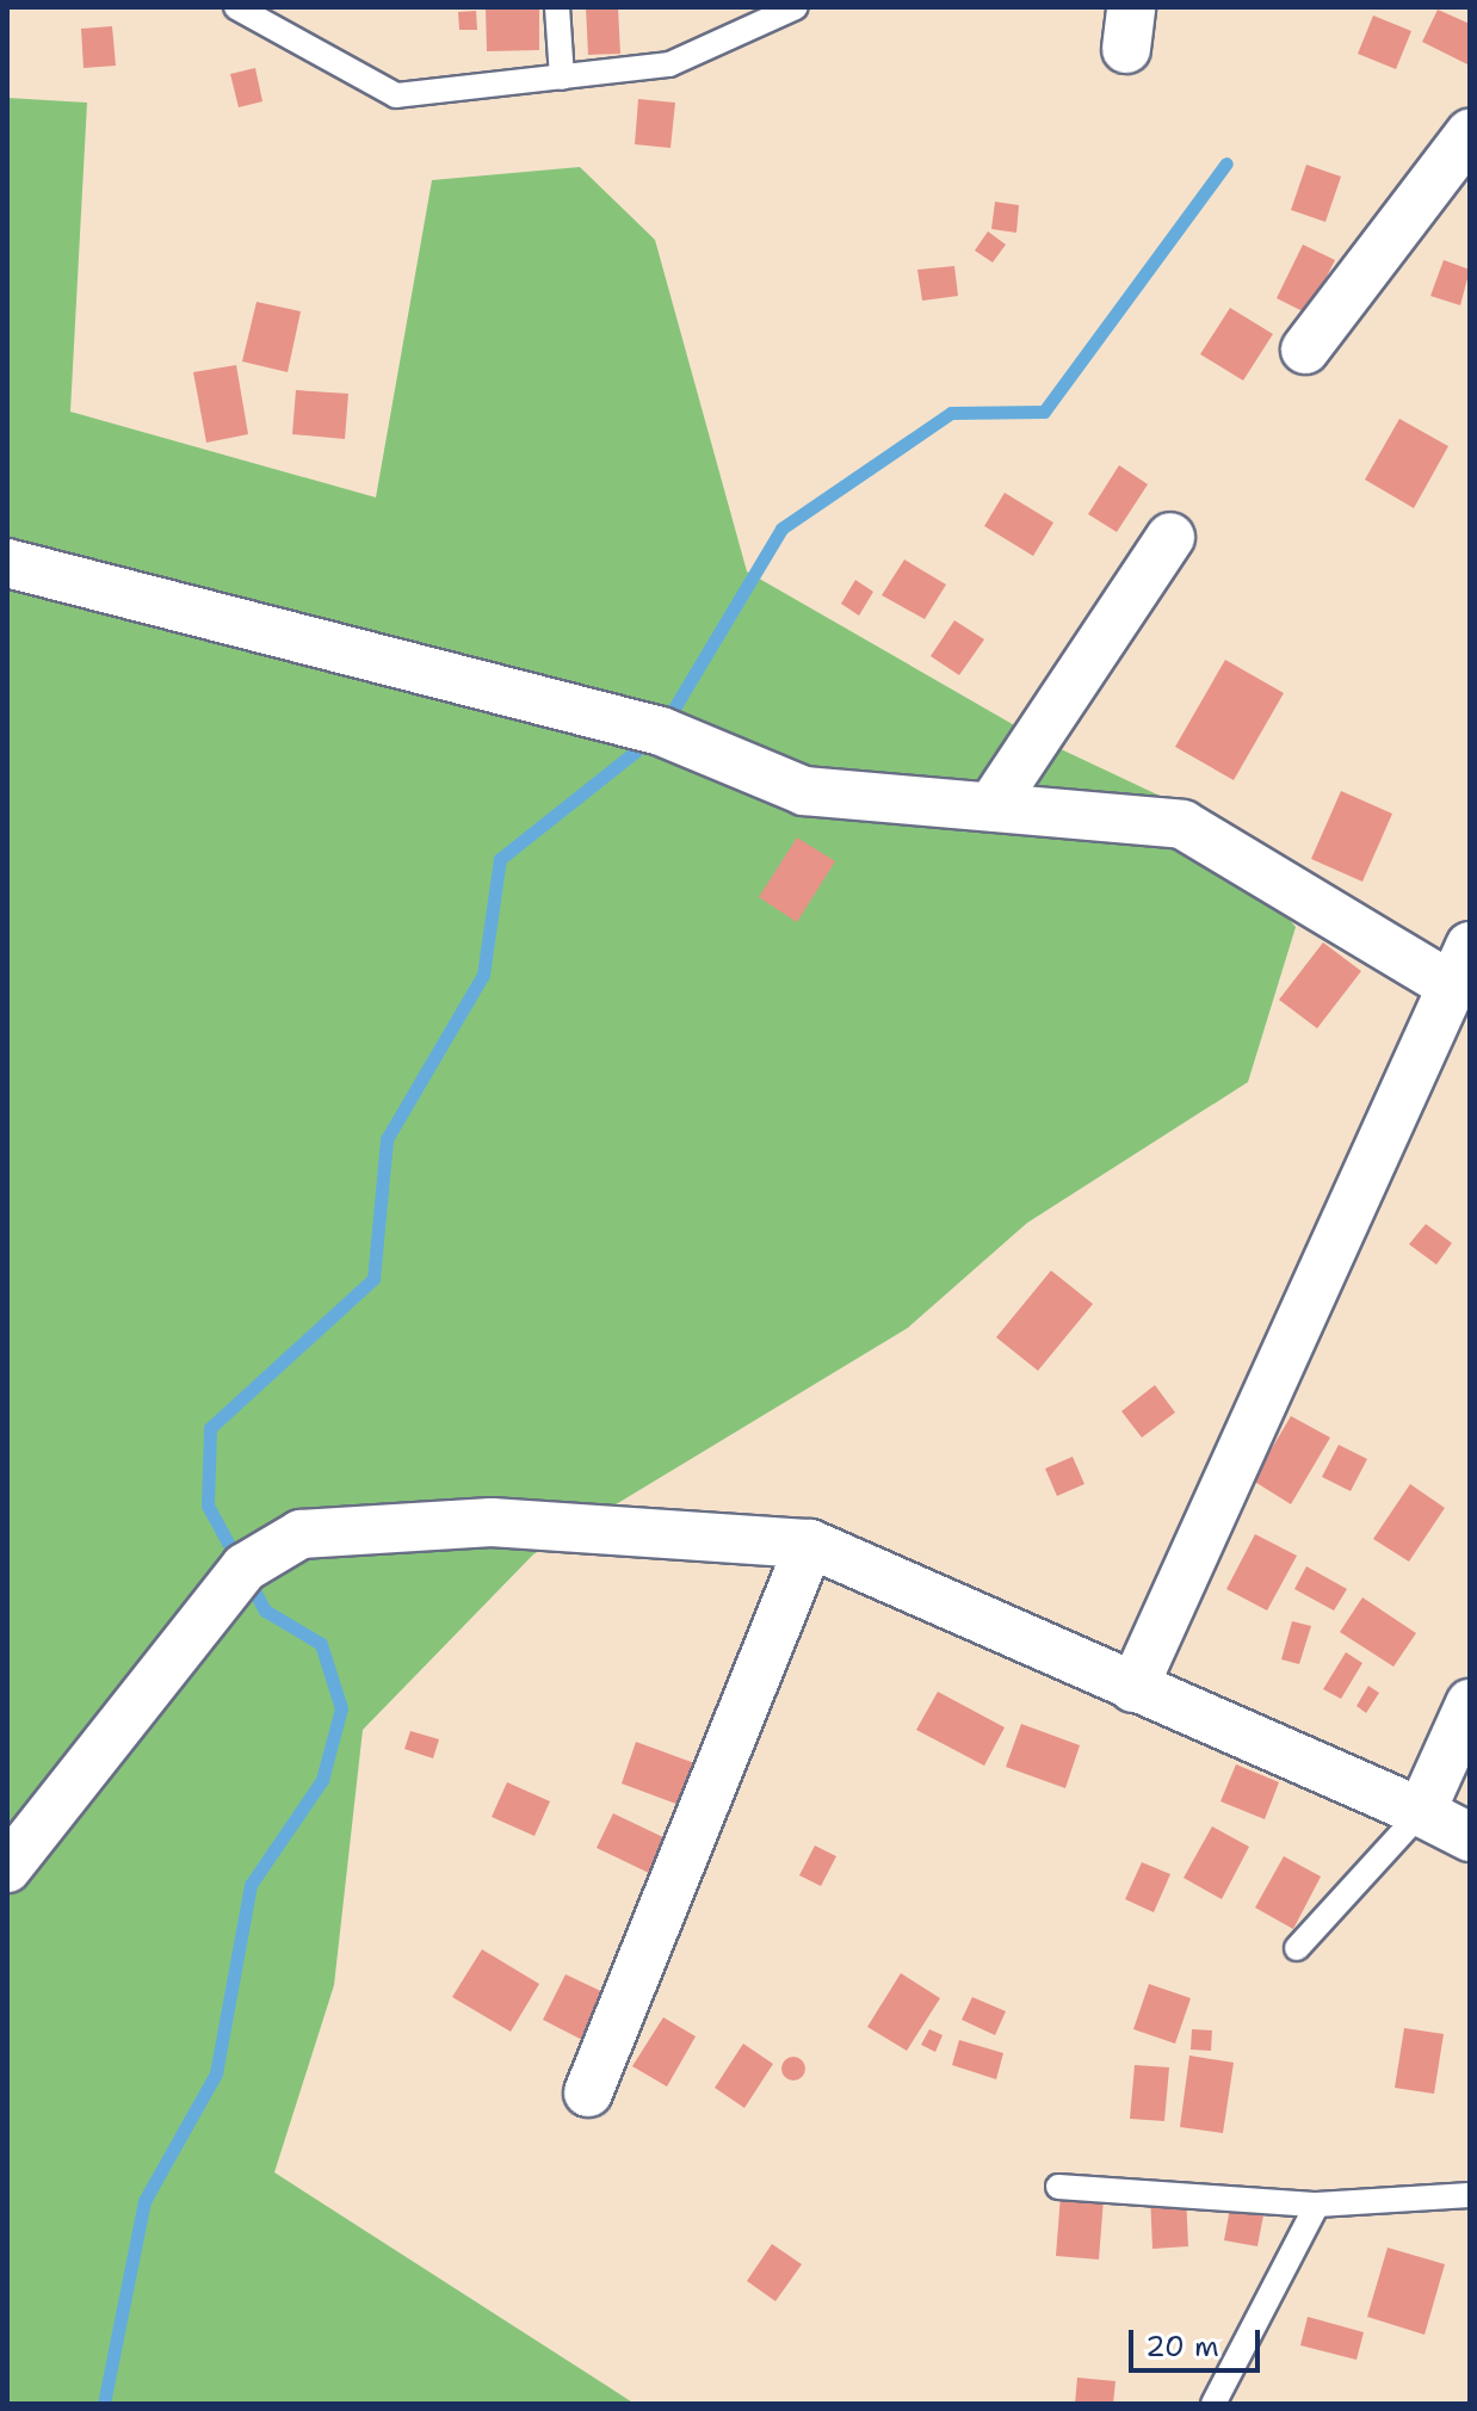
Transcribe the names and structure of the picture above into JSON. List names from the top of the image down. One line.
{"scale_bar":"20 m"}
